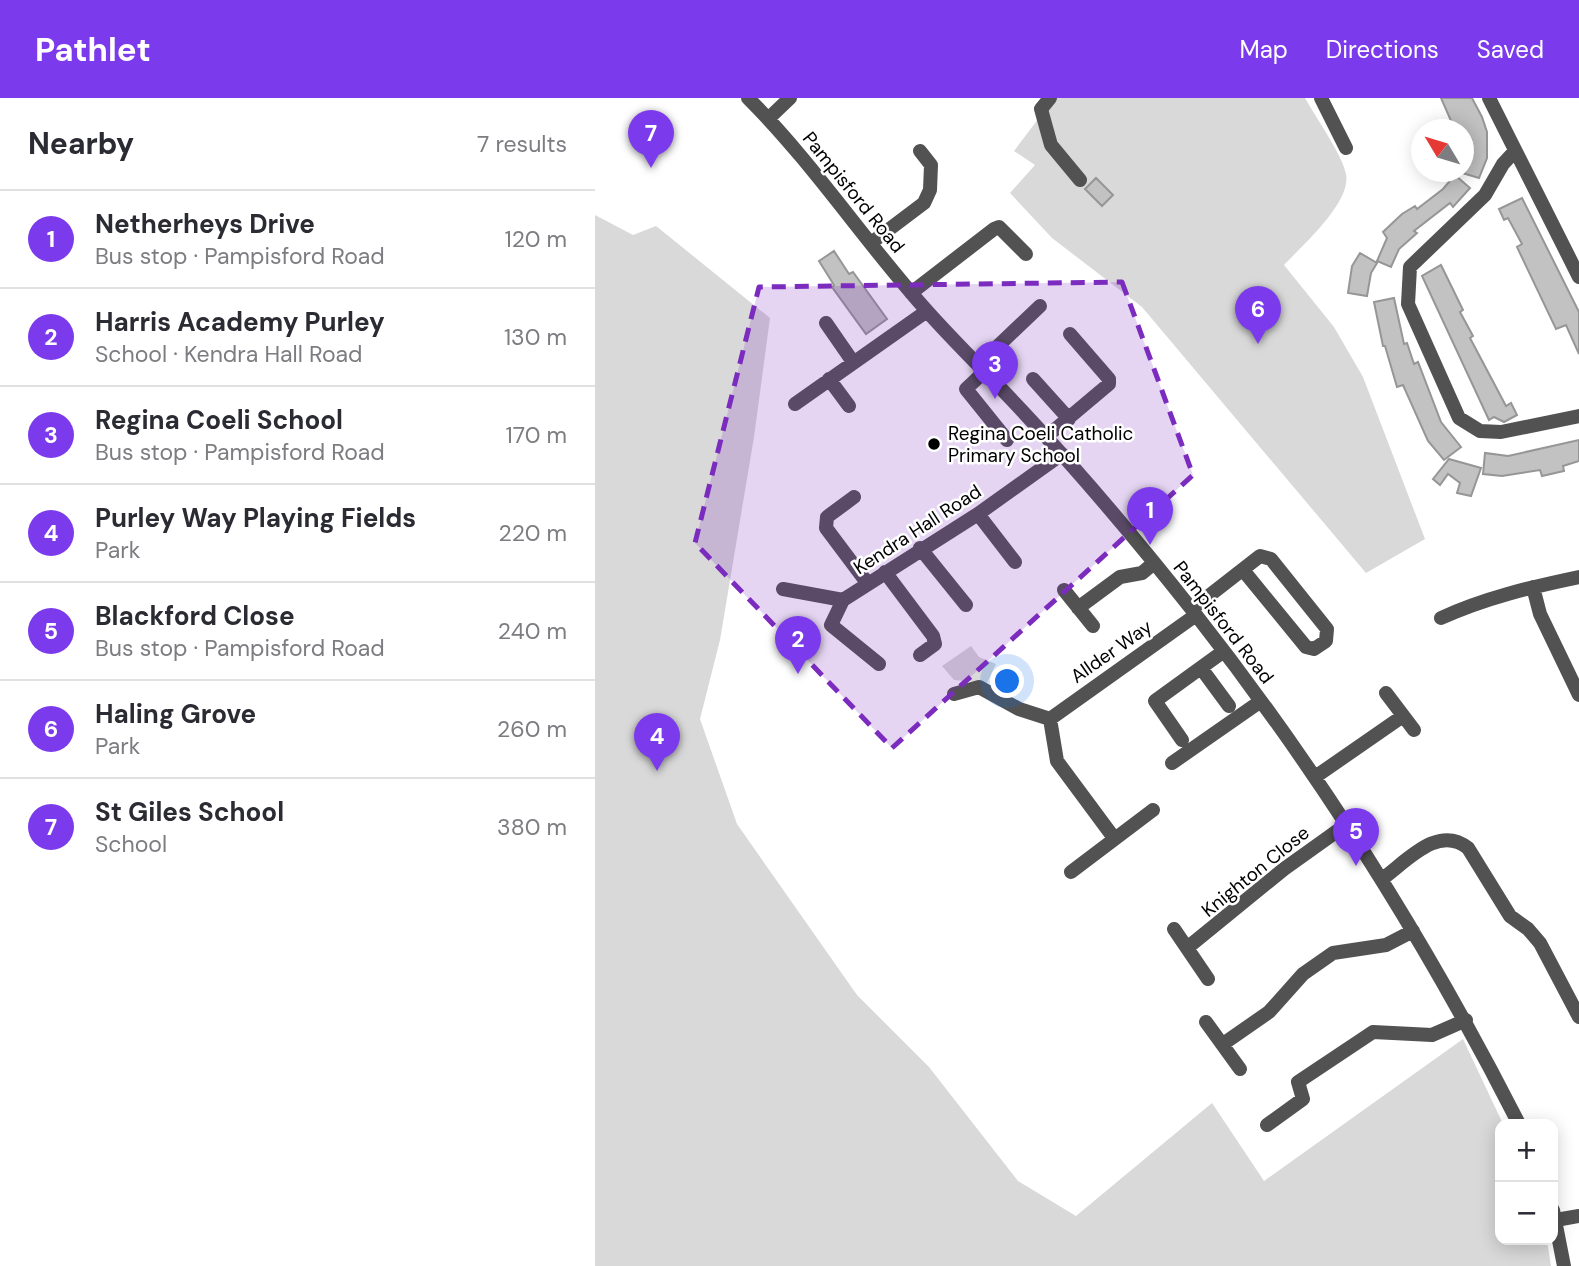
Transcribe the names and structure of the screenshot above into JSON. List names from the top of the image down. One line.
{"streets":{"street":["Pampisford Road","Kendra Hall Road","Allder Way","Knighton Close"]},"crossings":[["Pampisford Road","Kendra Hall Road"],["Pampisford Road","Allder Way"],["Pampisford Road","Knighton Close"]],"places":["Regina Coeli Catholic Primary School"],"north":"top left","page":{"header":"Pathlet","nav":["Map","Directions","Saved"],"heading":["Nearby","7 results"],"pins":["7","6","3","1","2","4","5"],"list":[{"mark":"1","name":"Netherheys Drive","note":"Bus stop · Pampisford Road","value":"120 m"},{"mark":"2","name":"Harris Academy Purley","note":"School · Kendra Hall Road","value":"130 m"},{"mark":"3","name":"Regina Coeli School","note":"Bus stop · Pampisford Road","value":"170 m"},{"mark":"4","name":"Purley Way Playing Fields","note":"Park","value":"220 m"},{"mark":"5","name":"Blackford Close","note":"Bus stop · Pampisford Road","value":"240 m"},{"mark":"6","name":"Haling Grove","note":"Park","value":"260 m"},{"mark":"7","name":"St Giles School","note":"School","value":"380 m"}],"map_buttons":["+","−"]}}
